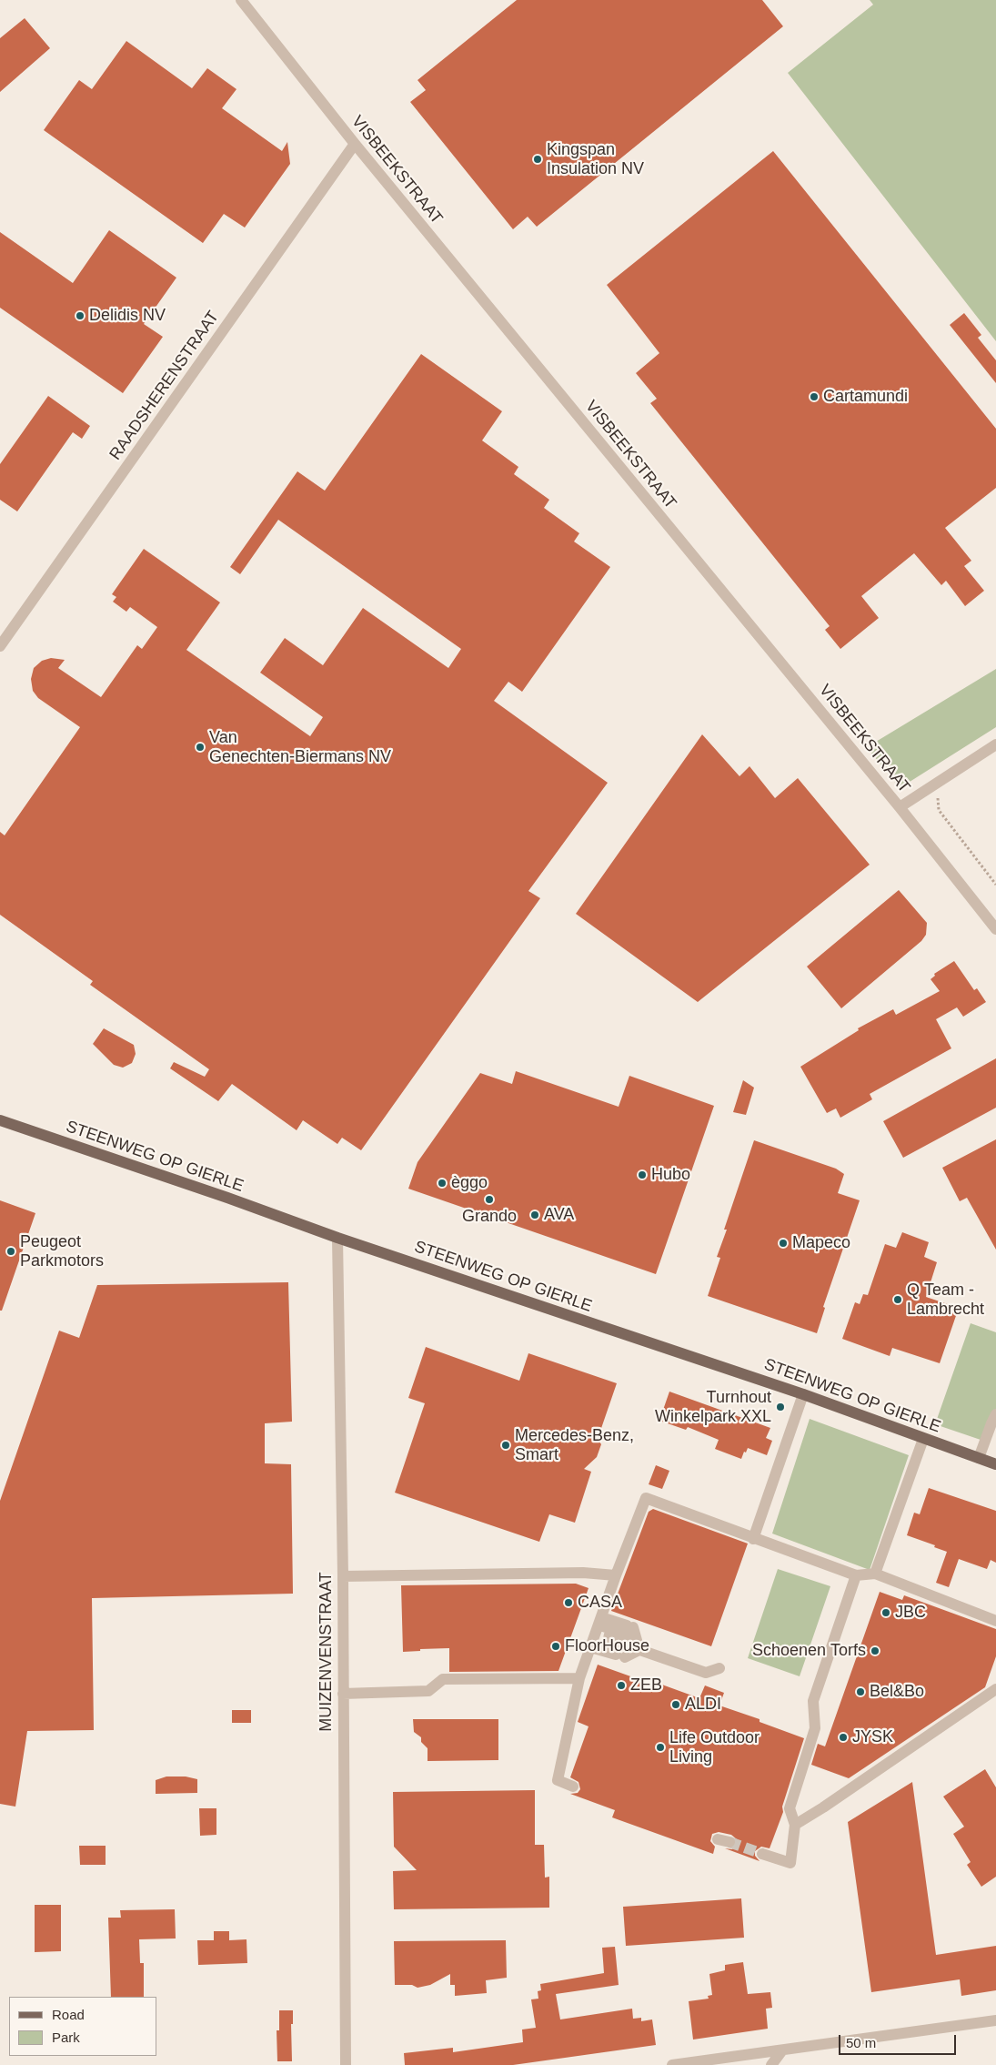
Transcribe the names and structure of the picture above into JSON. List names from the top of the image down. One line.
{"streets":{"main road":["STEENWEG OP GIERLE"],"street":["VISBEEKSTRAAT","RAADSHERENSTRAAT","MUIZENVENSTRAAT"]},"crossings":[["VISBEEKSTRAAT","RAADSHERENSTRAAT"],["STEENWEG OP GIERLE","MUIZENVENSTRAAT"]],"places":["Kingspan Insulation NV","Delidis NV","Cartamundi","Van Genechten-Biermans NV","Hubo","èggo","Grando","AVA","Mapeco","Peugeot Parkmotors","Q Team - Lambrecht","Turnhout Winkelpark XXL","Mercedes-Benz, Smart","CASA","JBC","FloorHouse","Schoenen Torfs","ZEB","Bel&Bo","ALDI","JYSK","Life Outdoor Living"],"legend":["Road","Park"],"scale_bar":"50 m"}
